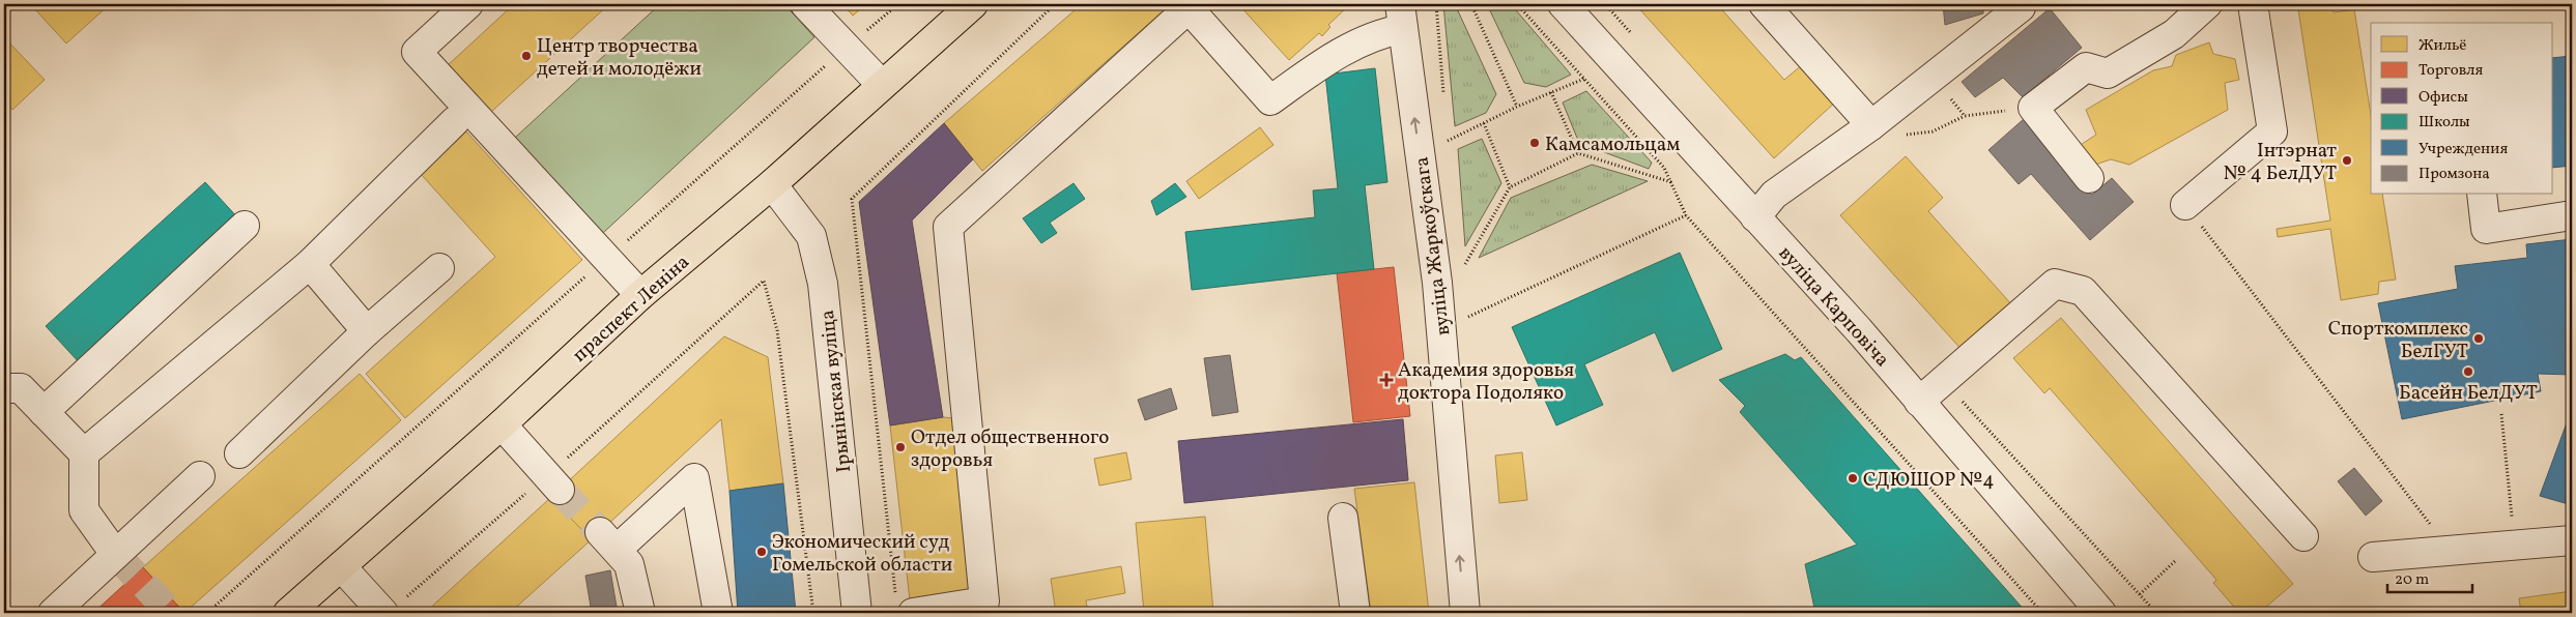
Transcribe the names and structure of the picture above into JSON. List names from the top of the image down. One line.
{"streets":{"main road":["праспект Леніна"],"street":["вуліца Жаркоўскага","вуліца Карповіча","Ірынінская вуліца"]},"crossings":[["праспект Леніна","Ірынінская вуліца"]],"one_way":["вуліца Жаркоўскага"],"places":{"other":["Центр творчества детей и молодёжи","Камсамольцам","Інтэрнат № 4 БелДУТ","Спорткомплекс БелГУТ","Басейн БелДУТ","Отдел общественного здоровья","СДЮШОР №4","Экономический суд Гомельской области"],"health":["Академия здоровья доктора Подоляко"]},"legend":["Жильё","Торговля","Офисы","Школы","Учреждения","Промзона"],"scale_bar":"20 m"}
